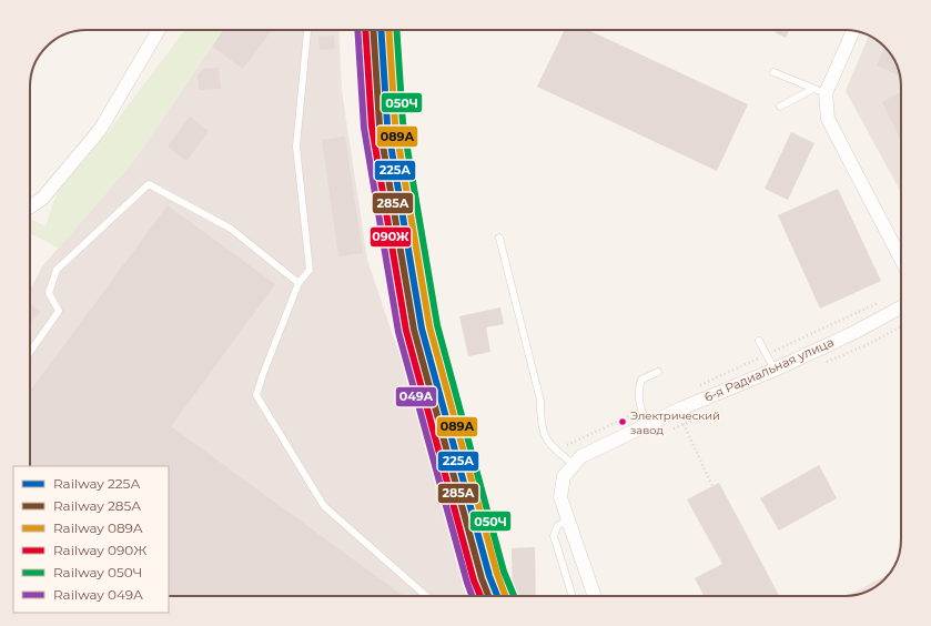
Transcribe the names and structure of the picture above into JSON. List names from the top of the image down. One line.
{"streets":{"street":["6-я Радиальная улица"]},"places":["Электрический завод"],"lines":["rail line 225А","rail line 285А","rail line 089А","rail line 090Ж","rail line 050Ч","rail line 049А"],"legend":["Railway 225А","Railway 285А","Railway 089А","Railway 090Ж","Railway 050Ч","Railway 049А"]}
